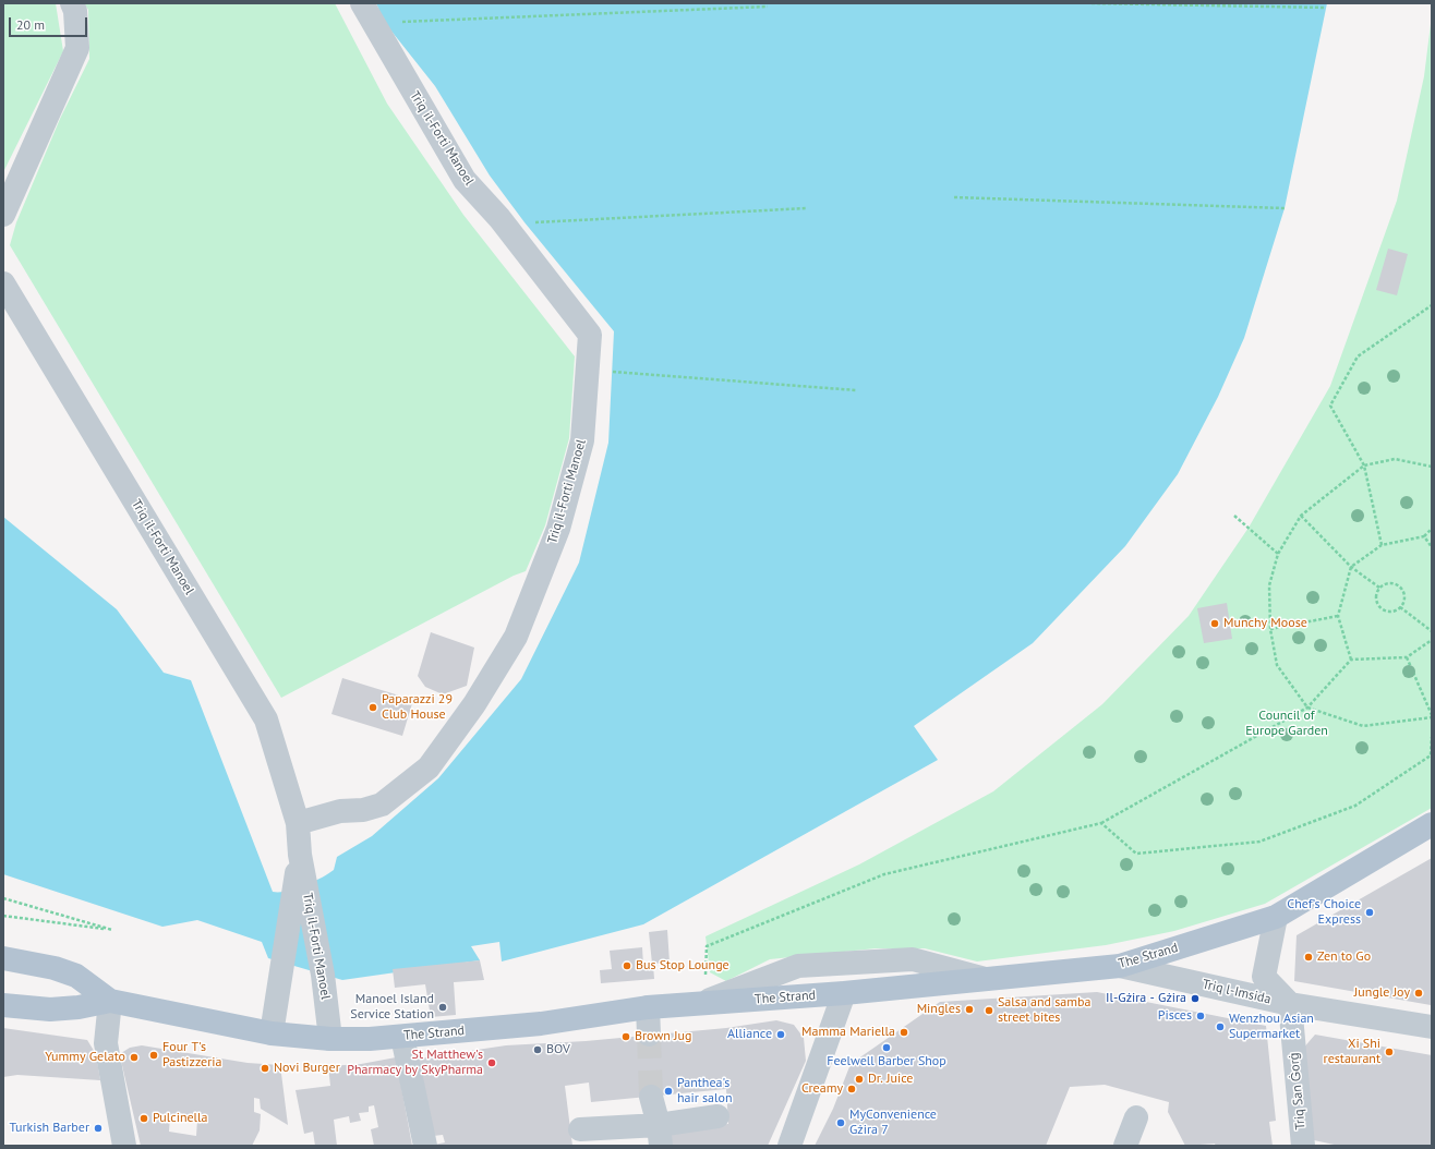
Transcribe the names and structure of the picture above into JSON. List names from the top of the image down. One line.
{"streets":{"main road":["The Strand"],"street":["Triq il-Forti Manoel","Triq l-Imsida","Triq San Ġorġ"]},"crossings":[["Triq il-Forti Manoel","The Strand"],["The Strand","Triq l-Imsida"],["Triq l-Imsida","Triq San Ġorġ"]],"parks":["Council of Europe Garden"],"places":["Munchy Moose","Paparazzi 29 Club House","Chef’s Choice Express","Zen to Go","Bus Stop Lounge","Jungle Joy","Il-Gżira - Gżira","Manoel Island Service Station","Mingles","Salsa and samba street bites","Pisces","Wenzhou Asian Supermarket","Mamma Mariella","Alliance","Brown Jug","Feelwell Barber Shop","BOV","Xi Shi restaurant","Four T's Pastizzeria","Yummy Gelato","St Matthew's Pharmacy by SkyPharma","Novi Burger","Dr. Juice","Creamy","Panthea's hair salon","Pulcinella","MyConvenience Gżira 7","Turkish Barber"],"scale_bar":"20 m"}
